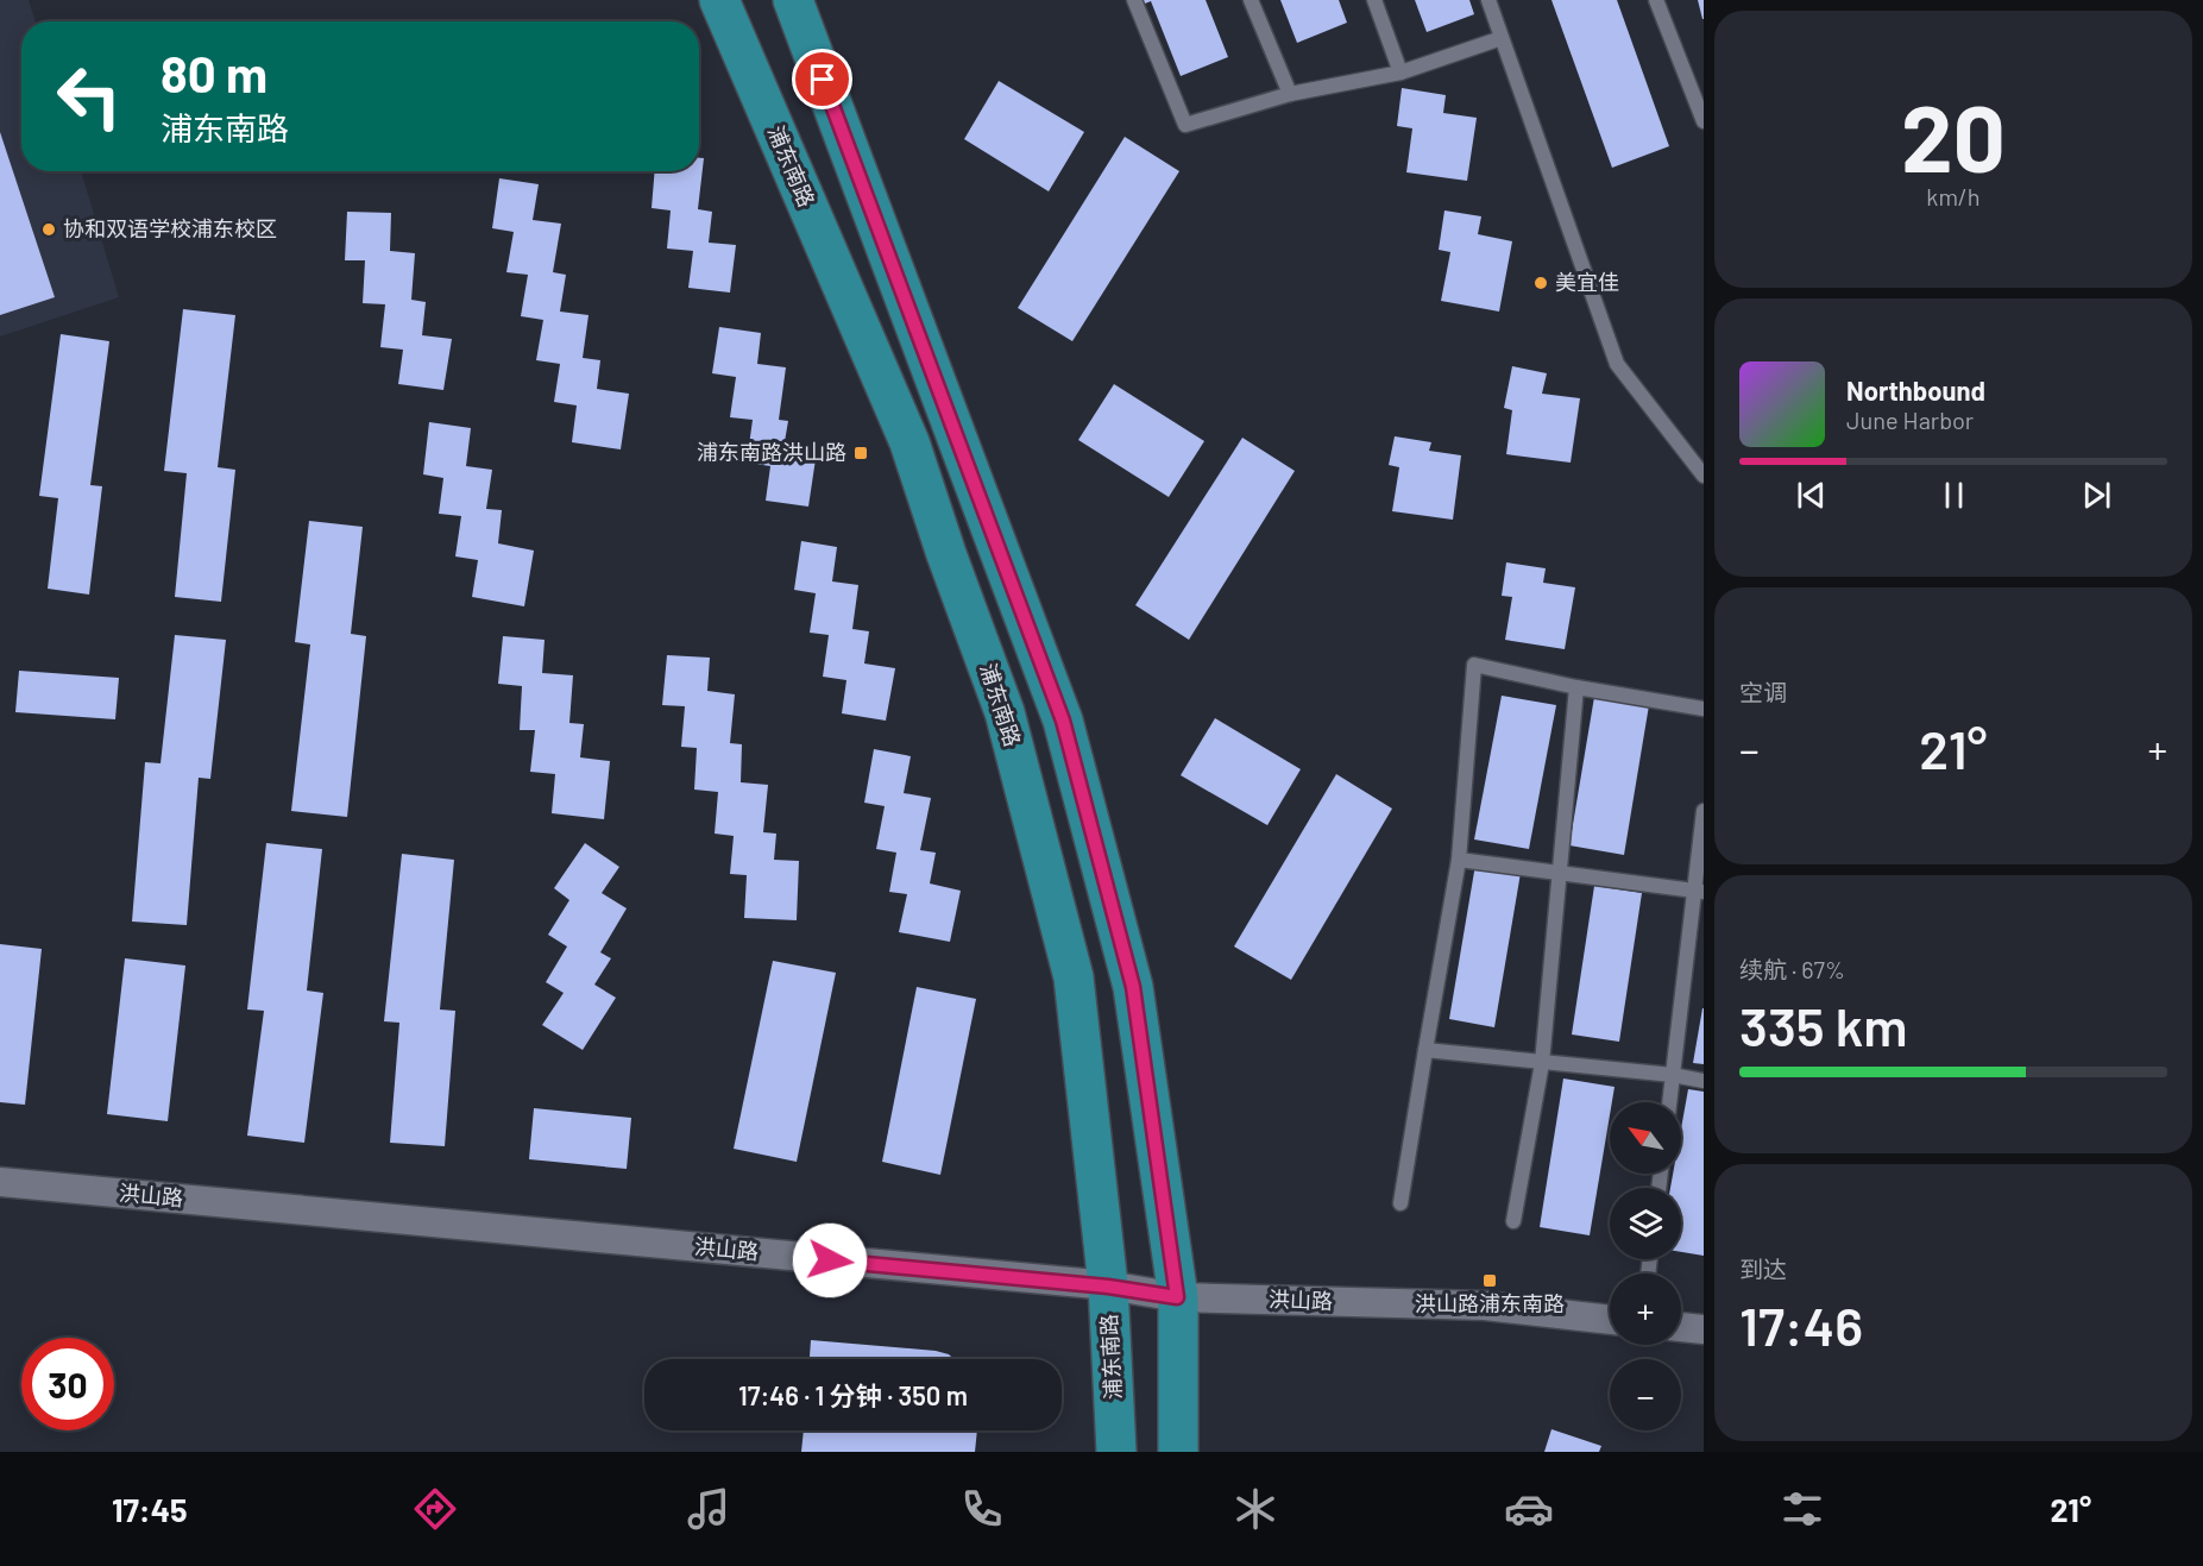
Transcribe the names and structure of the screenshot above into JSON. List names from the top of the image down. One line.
{"streets":{"main road":["浦东南路"],"street":["洪山路"]},"crossings":[["浦东南路","洪山路"]],"places":{"other":["协和双语学校浦东校区","美宜佳"],"transit":["浦东南路洪山路","洪山路浦东南路"]},"north":"top left","page":{"tile":[["20","km/h"],"空调",["续航 · 67%","335 km"],["到达","17:46"]],"turn":["80 m","浦东南路"],"song":["Northbound","June Harbor"],"heat":["−","21°","+"],"map_buttons":["+","−"],"limit":"30","trip":"17:46 · 1 分钟 · 350 m","tabs":["17:45","21°"]}}
